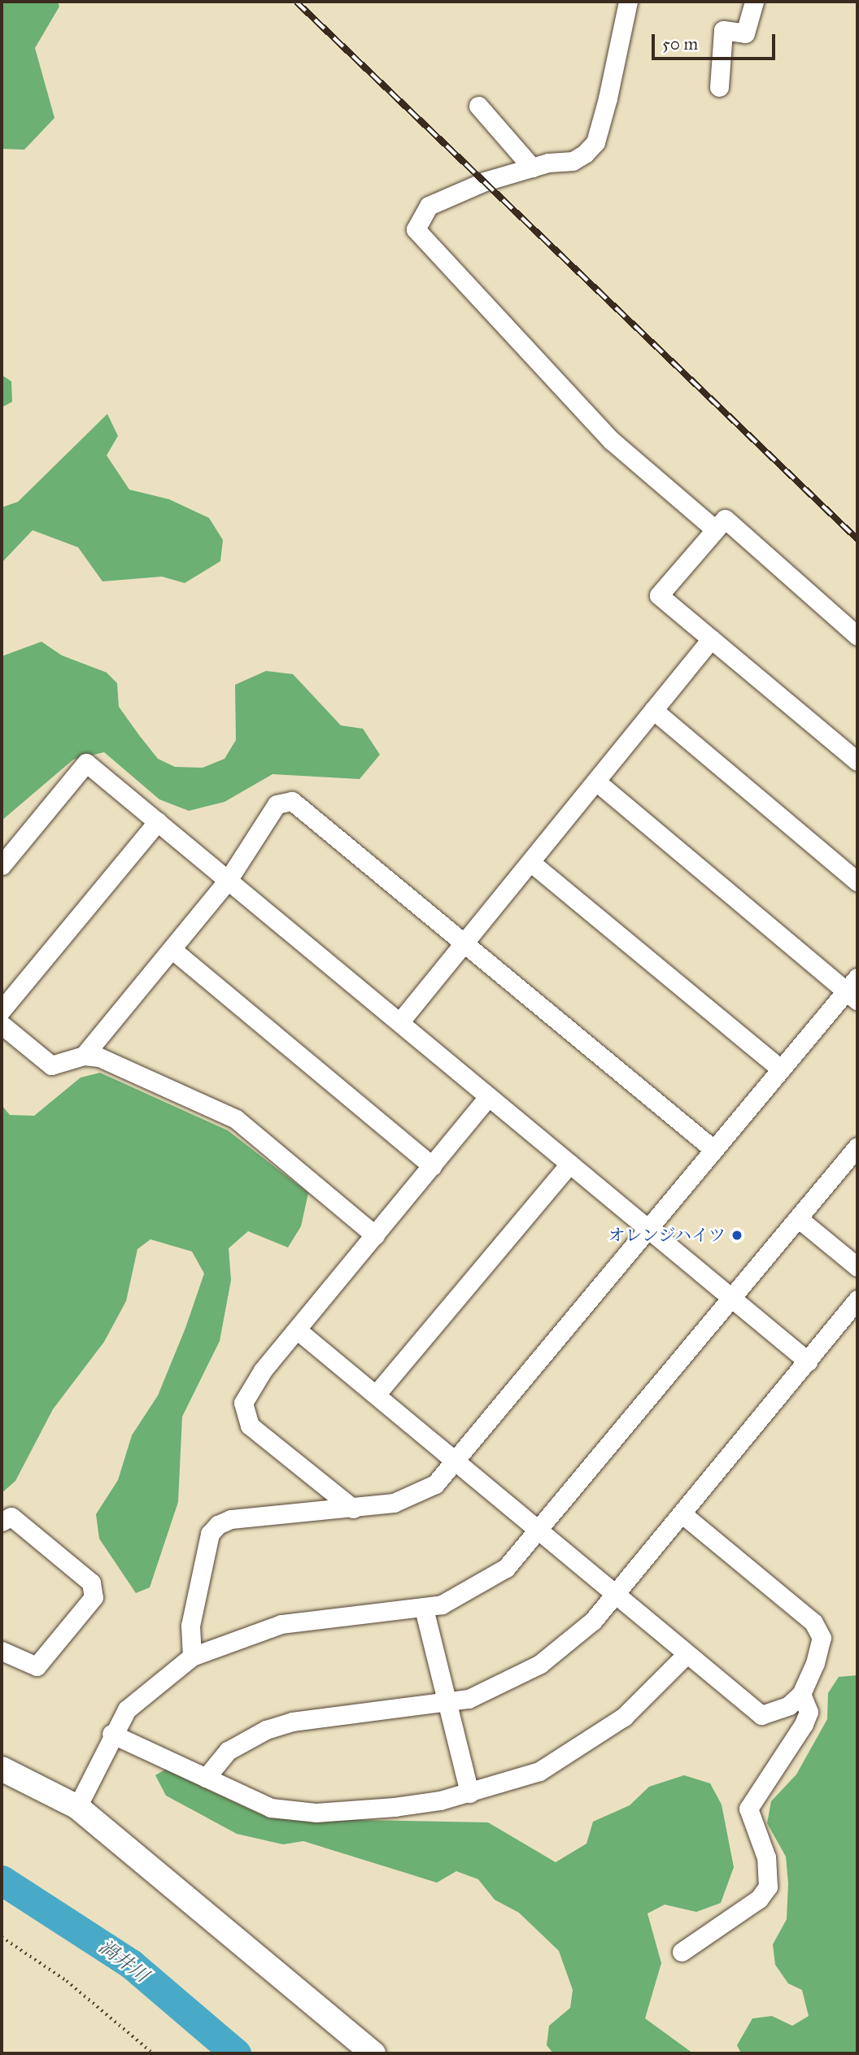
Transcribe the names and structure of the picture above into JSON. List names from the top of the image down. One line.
{"water":["渦井川"],"places":["オレンジハイツ"],"scale_bar":"50 m"}
